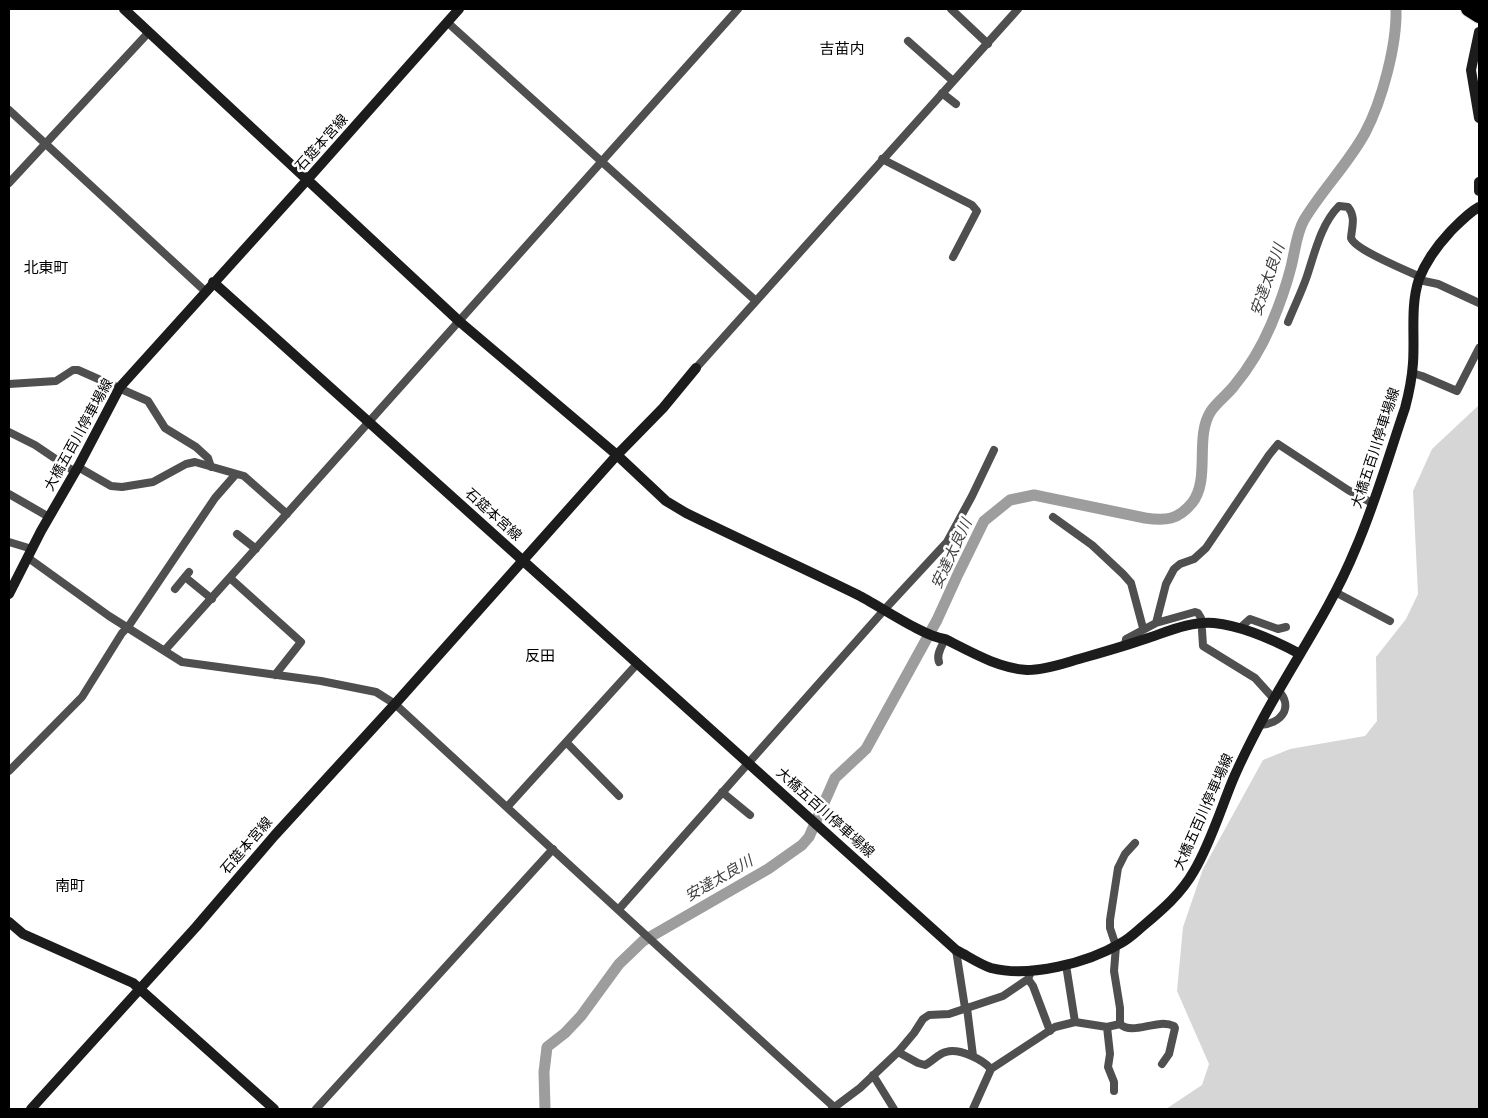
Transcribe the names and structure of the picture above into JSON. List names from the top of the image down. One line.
{"streets":{"main road":["石筵本宮線","大橋五百川停車場線"]},"crossings":[["石筵本宮線","大橋五百川停車場線"]],"districts":["吉苗内","北東町","反田","南町"],"water":["安達太良川"]}
